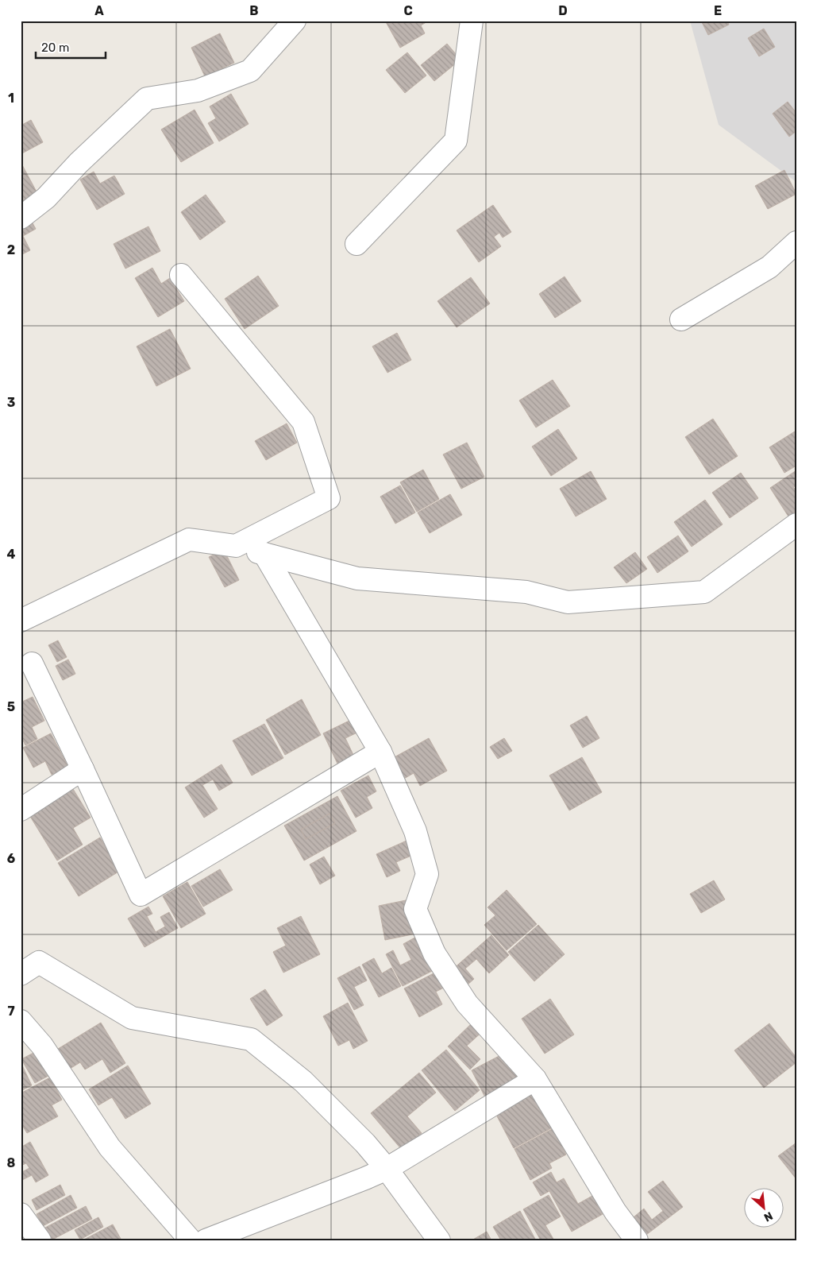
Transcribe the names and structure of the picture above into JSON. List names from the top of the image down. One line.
{"scale_bar":"20 m","north":"bottom right","grid":{"columns":["A","B","C","D","E"],"rows":["1","2","3","4","5","6","7","8"]}}
